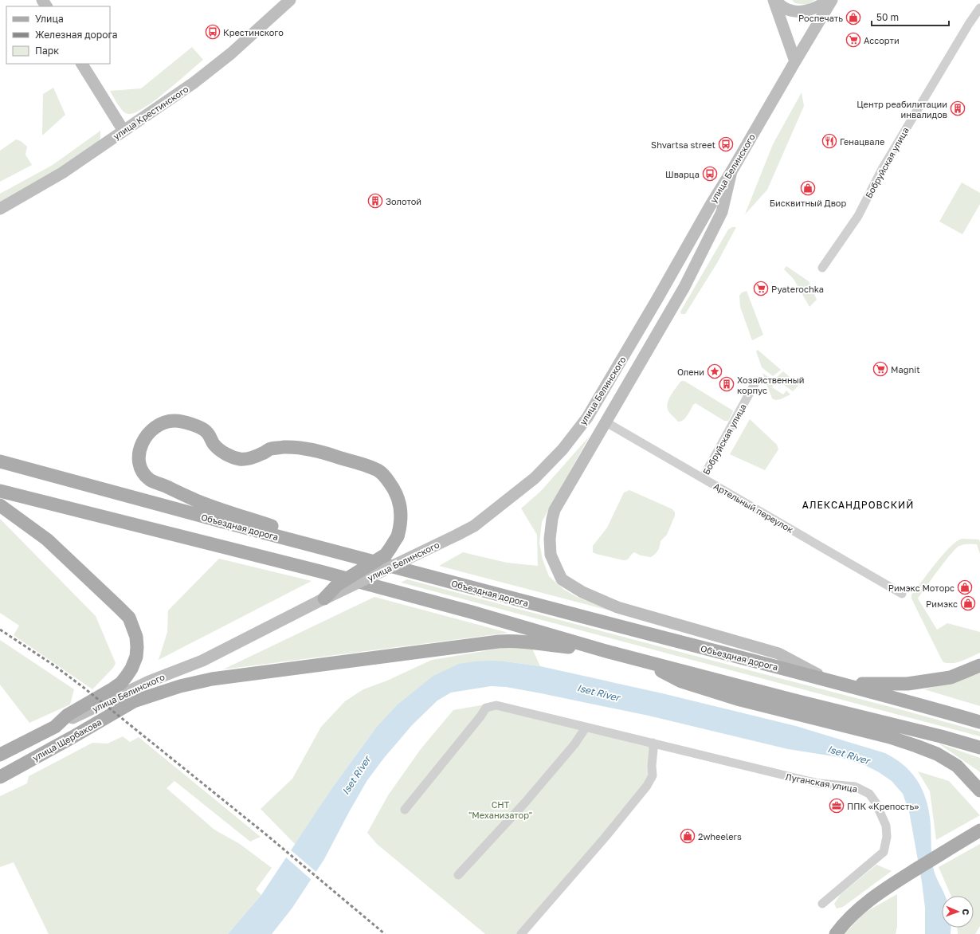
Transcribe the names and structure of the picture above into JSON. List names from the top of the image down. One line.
{"streets":{"main road":["улица Крестинского","улица Белинского","Объездная дорога","улица Щербакова"],"street":["Бобруйская улица","Артельный переулок","Луганская улица"]},"crossings":[["Бобруйская улица","Артельный переулок"],["улица Белинского","улица Щербакова"]],"districts":["АЛЕКСАНДРОВСКИЙ"],"water":["Iset River"],"parks":["СНТ \"Механизатор\""],"places":{"shop":["Роспечать","Бисквитный Двор","Римэкс Моторс","Римэкс","2wheelers"],"bus stop":["Крестинского","Shvartsa street","Шварца"],"supermarket":["Ассорти","Pyaterochka","Magnit"],"building":["Центр реабилитации инвалидов","Золотой","Хозяйственный корпус"],"restaurant":["Генацвале"],"place":["Олени"],"office":["ППК «Крепость»"]},"legend":["Улица","Железная дорога","Парк"],"scale_bar":"50 m","north":"right"}
